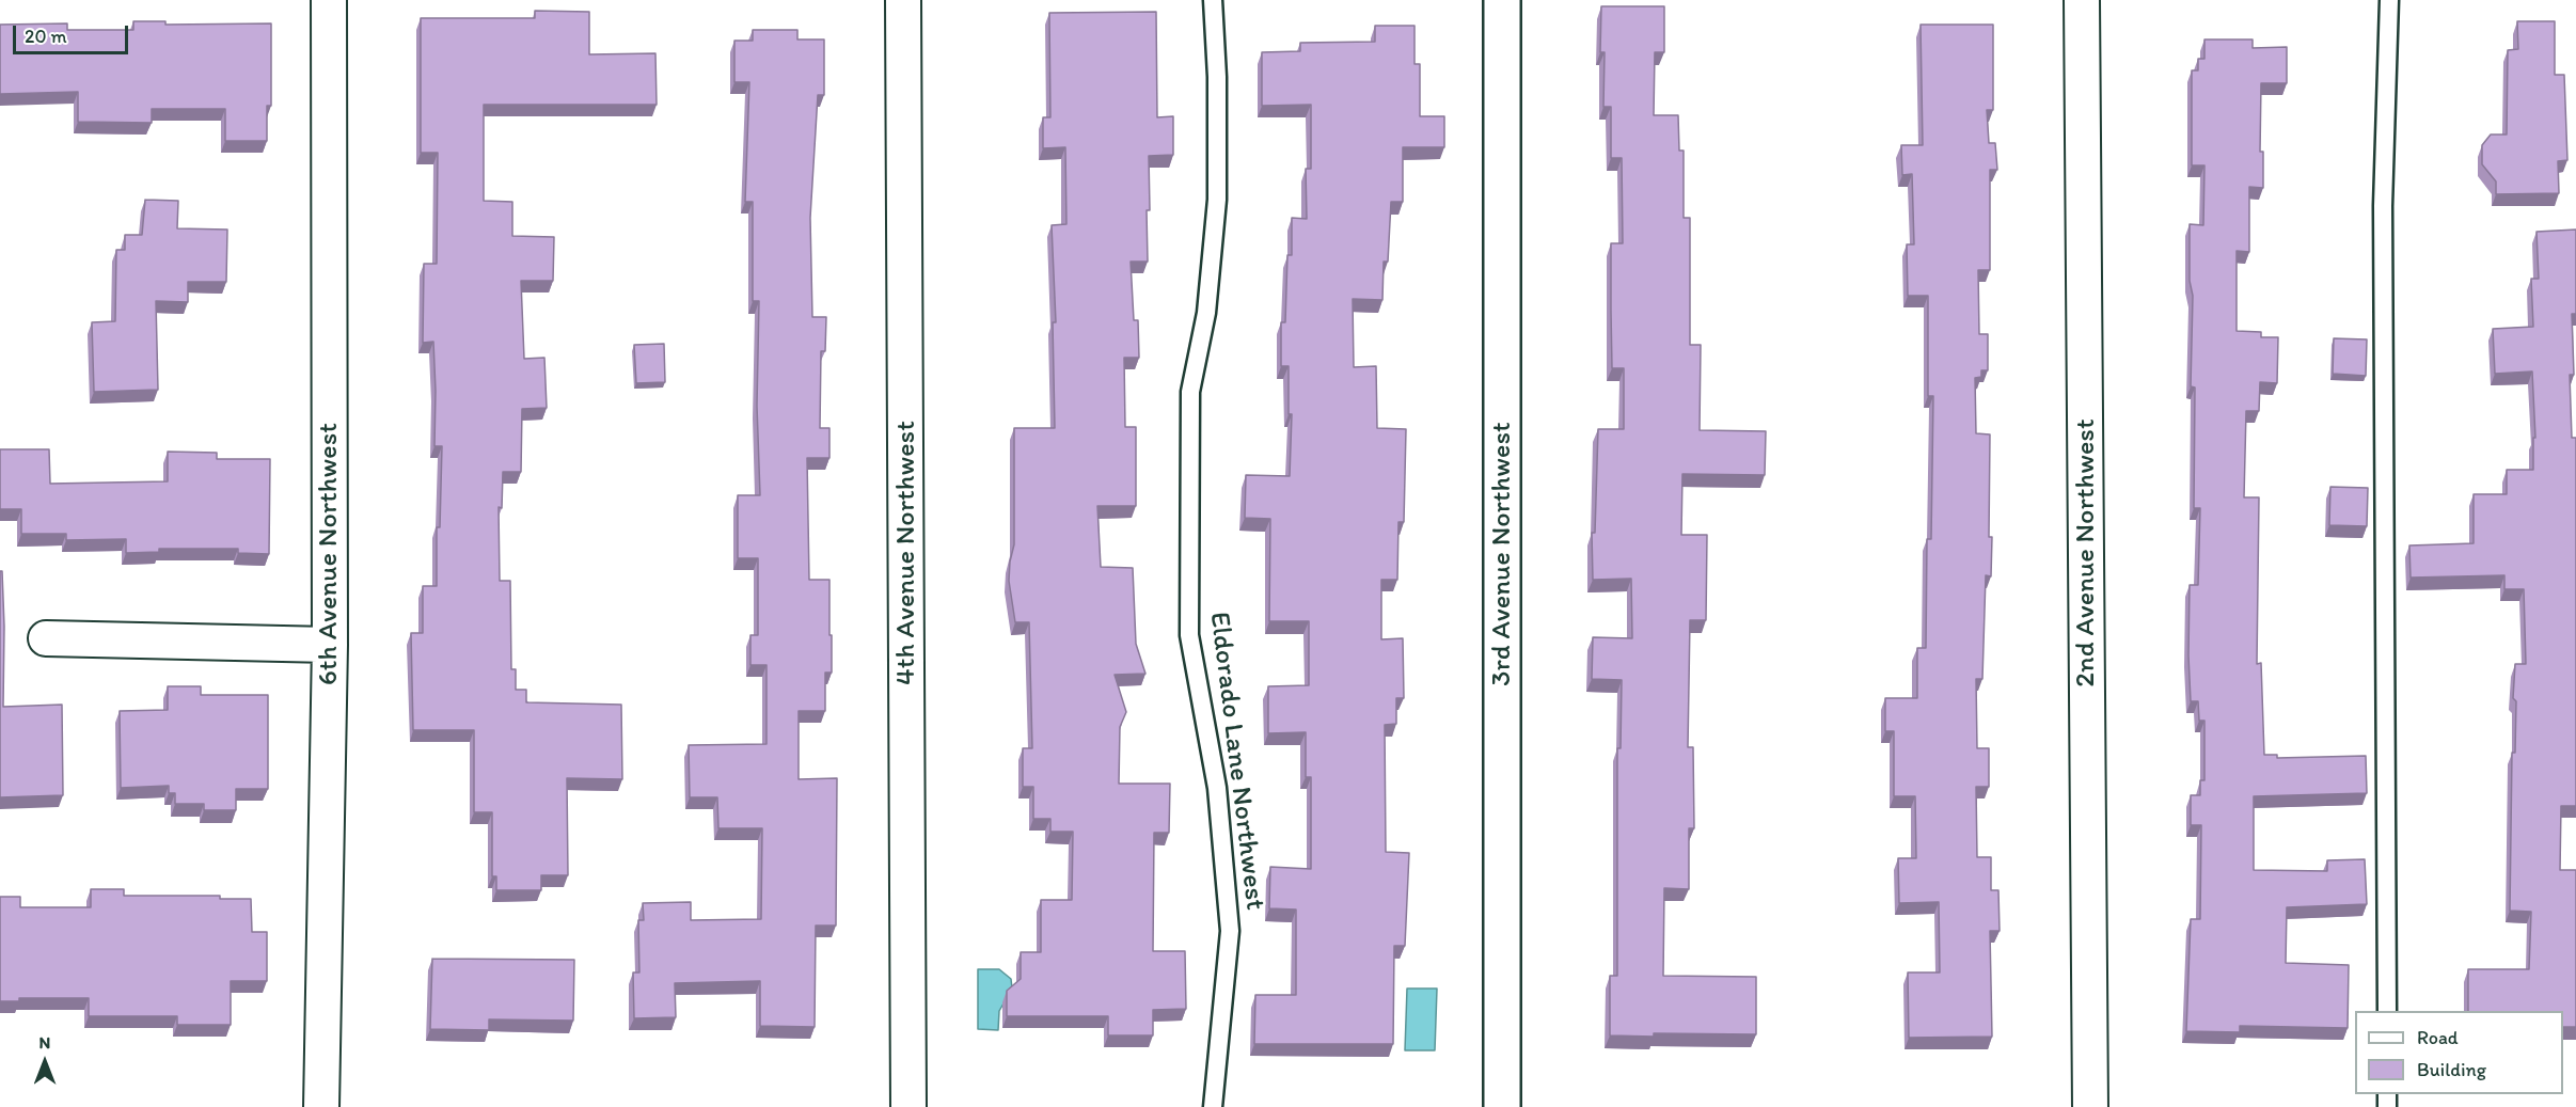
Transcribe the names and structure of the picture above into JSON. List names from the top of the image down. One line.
{"streets":{"street":["4th Avenue Northwest","2nd Avenue Northwest","6th Avenue Northwest","3rd Avenue Northwest"],"lane":["Eldorado Lane Northwest"]},"legend":["Road","Building"],"scale_bar":"20 m","north":"top"}
